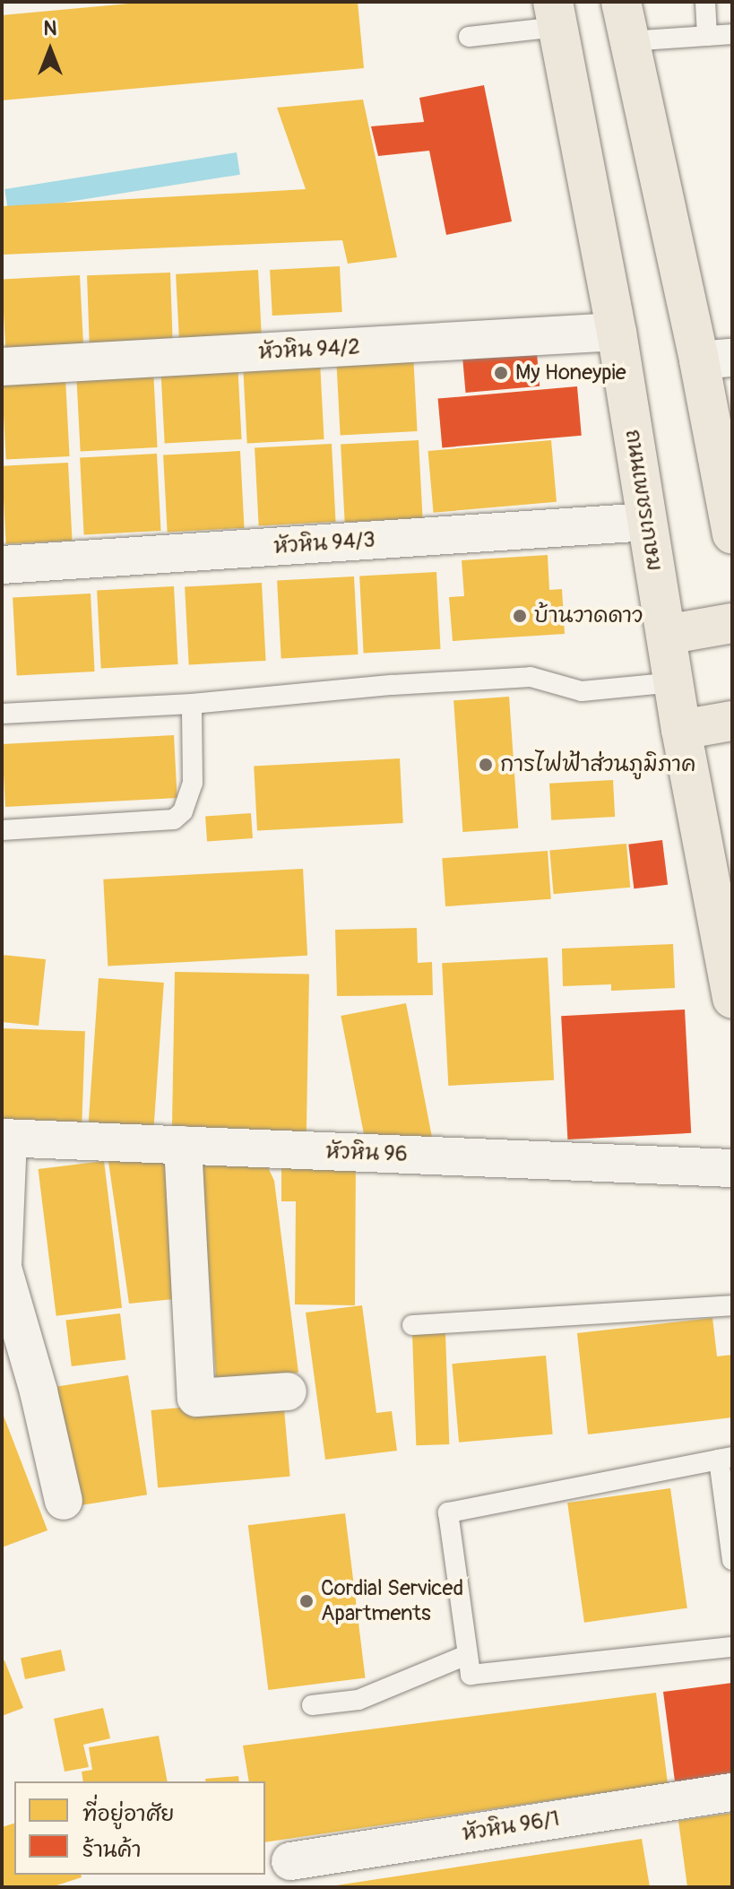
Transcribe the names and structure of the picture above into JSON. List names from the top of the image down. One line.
{"streets":{"main road":["ถนนเพชรเกษม"],"street":["หัวหิน 94/2","หัวหิน 94/3","หัวหิน 96","หัวหิน 96/1"]},"crossings":[["หัวหิน 94/2","ถนนเพชรเกษม"],["ถนนเพชรเกษม","หัวหิน 94/3"]],"places":["My Honeypie","บ้านวาดดาว","การไฟฟ้าส่วนภูมิภาค","Cordial Serviced Apartments"],"legend":["ที่อยู่อาศัย","ร้านค้า"],"north":"top"}
